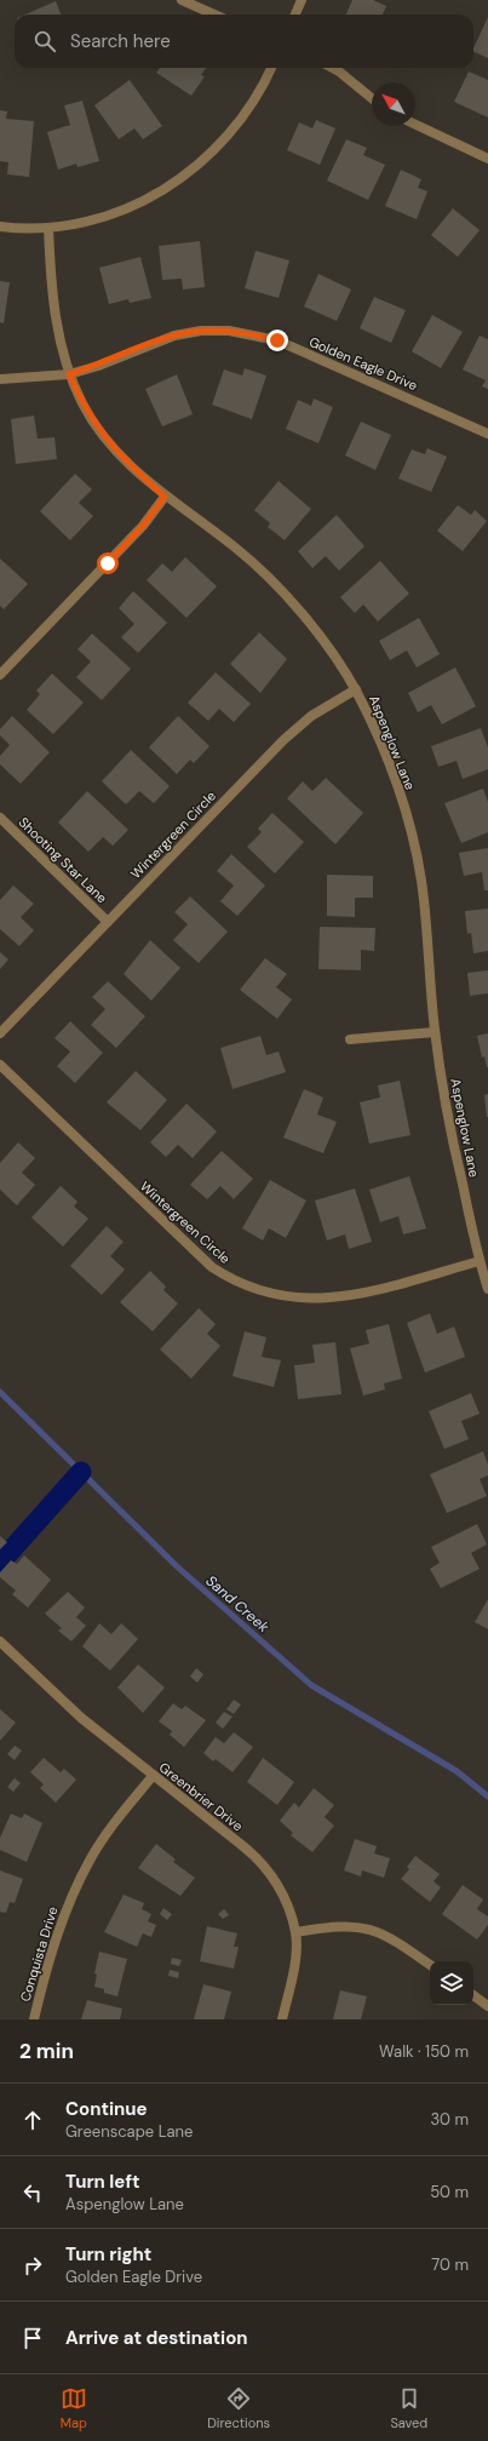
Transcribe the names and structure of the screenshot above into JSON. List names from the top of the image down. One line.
{"streets":{"street":["Golden Eagle Drive","Aspenglow Lane","Wintergreen Circle","Shooting Star Lane","Greenbrier Drive","Conquista Drive"]},"crossings":[["Golden Eagle Drive","Aspenglow Lane"],["Aspenglow Lane","Wintergreen Circle"],["Wintergreen Circle","Shooting Star Lane"],["Greenbrier Drive","Conquista Drive"]],"water":["Sand Creek"],"north":"top left","page":{"search":"Search here","heading":["2 min","Walk · 150 m"],"list":[["Continue","Greenscape Lane","30 m"],["Turn left","Aspenglow Lane","50 m"],["Turn right","Golden Eagle Drive","70 m"],"Arrive at destination"],"nav":["Map","Directions","Saved"]}}
